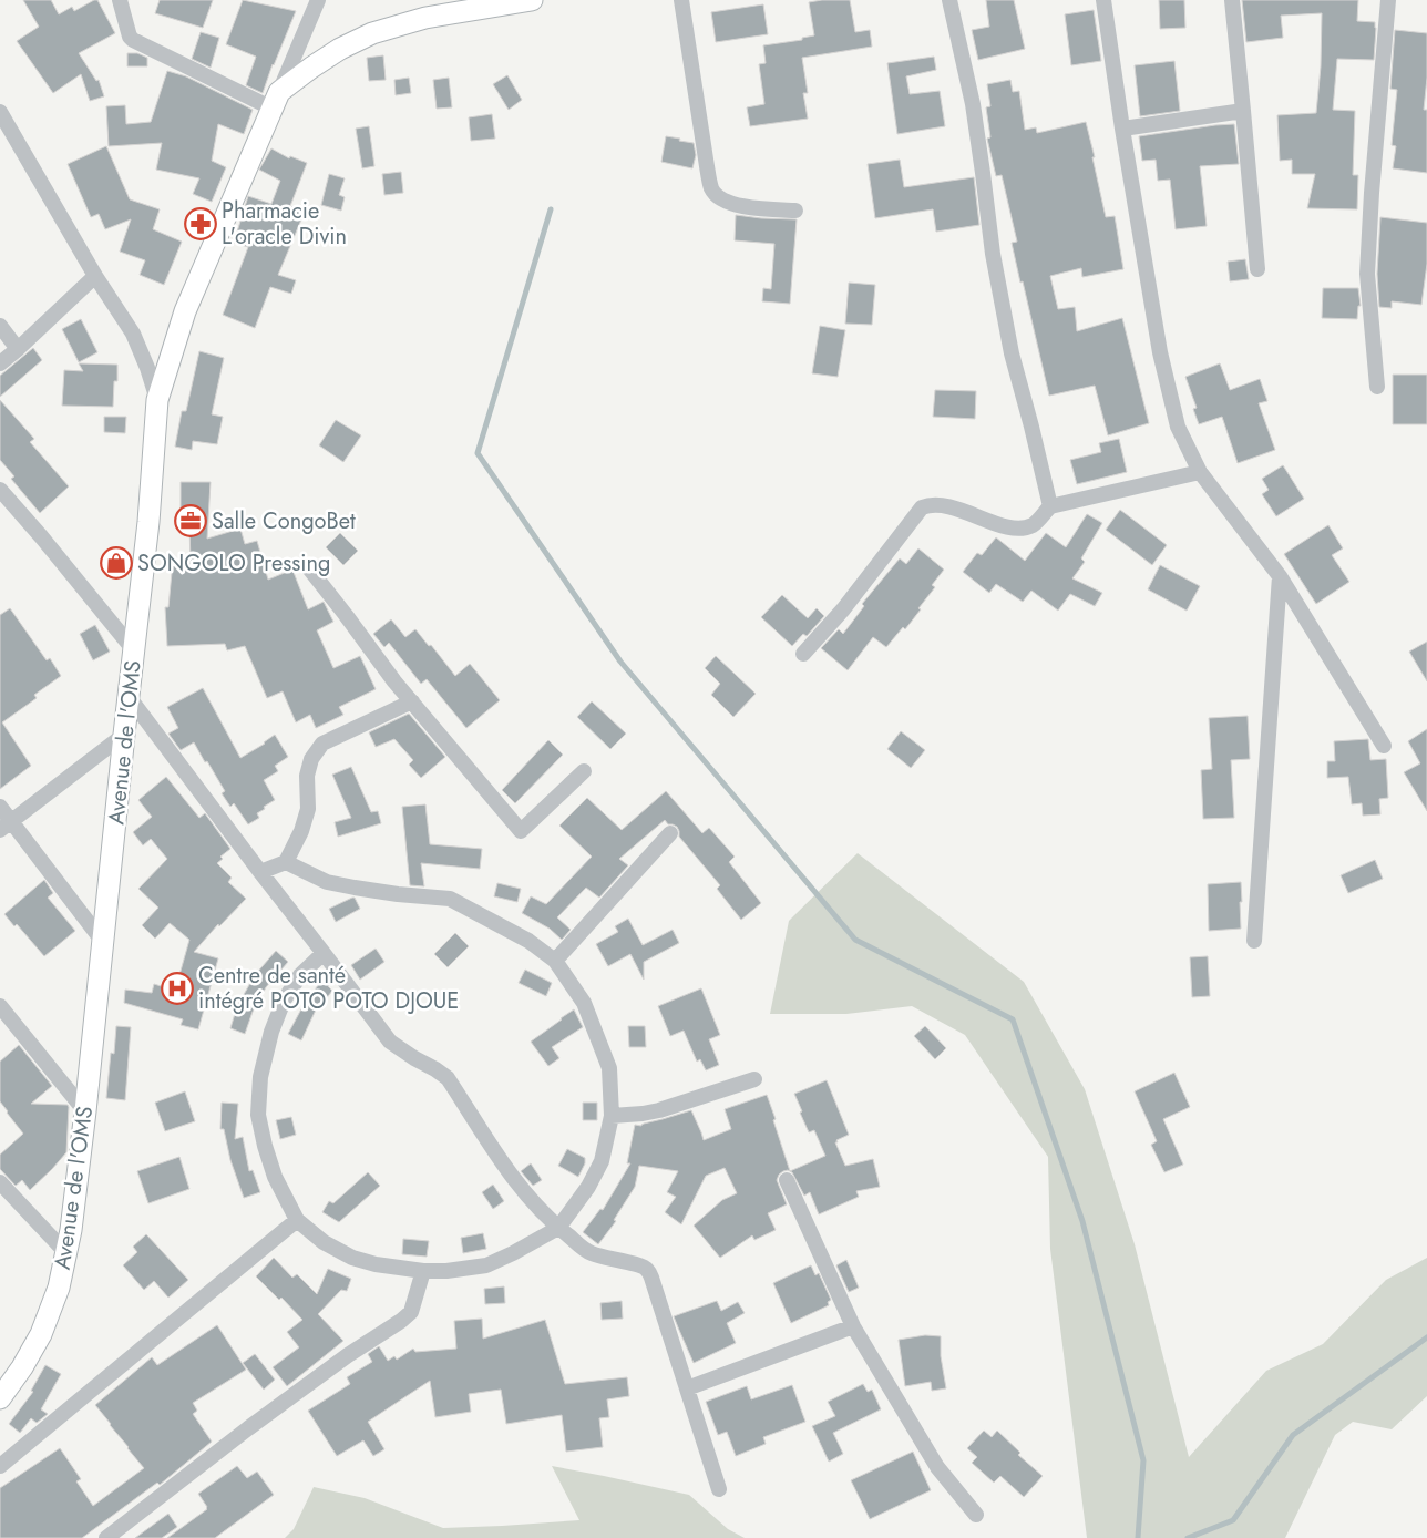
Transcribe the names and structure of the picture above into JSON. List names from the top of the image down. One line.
{"streets":{"street":["Avenue de l'OMS"]},"places":{"pharmacy":["Pharmacie L'oracle Divin"],"office":["Salle CongoBet"],"shop":["SONGOLO Pressing"],"hospital":["Centre de santé intégré POTO POTO DJOUE"]}}
